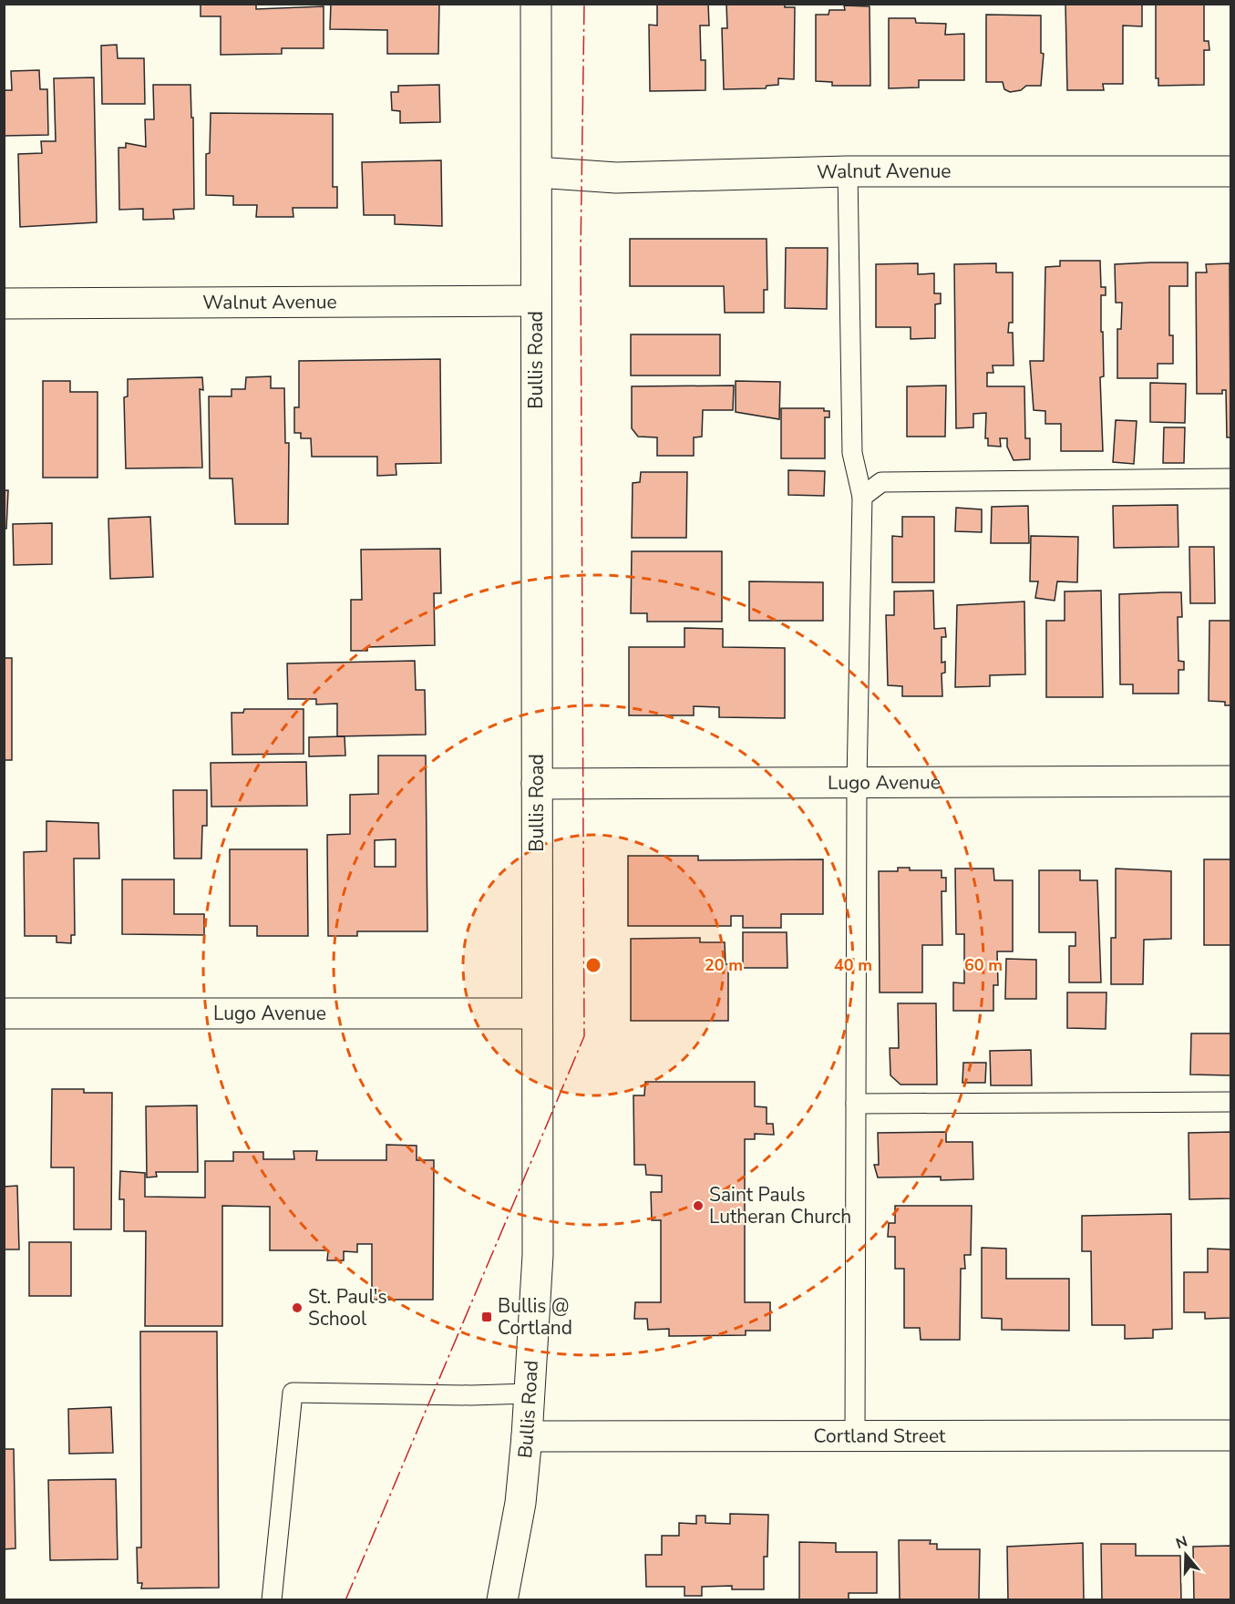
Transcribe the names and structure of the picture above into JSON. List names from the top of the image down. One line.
{"streets":{"street":["Walnut Avenue","Bullis Road","Lugo Avenue","Cortland Street"]},"crossings":[["Walnut Avenue","Bullis Road"],["Bullis Road","Lugo Avenue"],["Bullis Road","Cortland Street"]],"places":{"other":["Saint Pauls Lutheran Church","St. Paul's School"],"transit":["Bullis @ Cortland"]},"north":"top","rings":["20 m","40 m","60 m"]}
